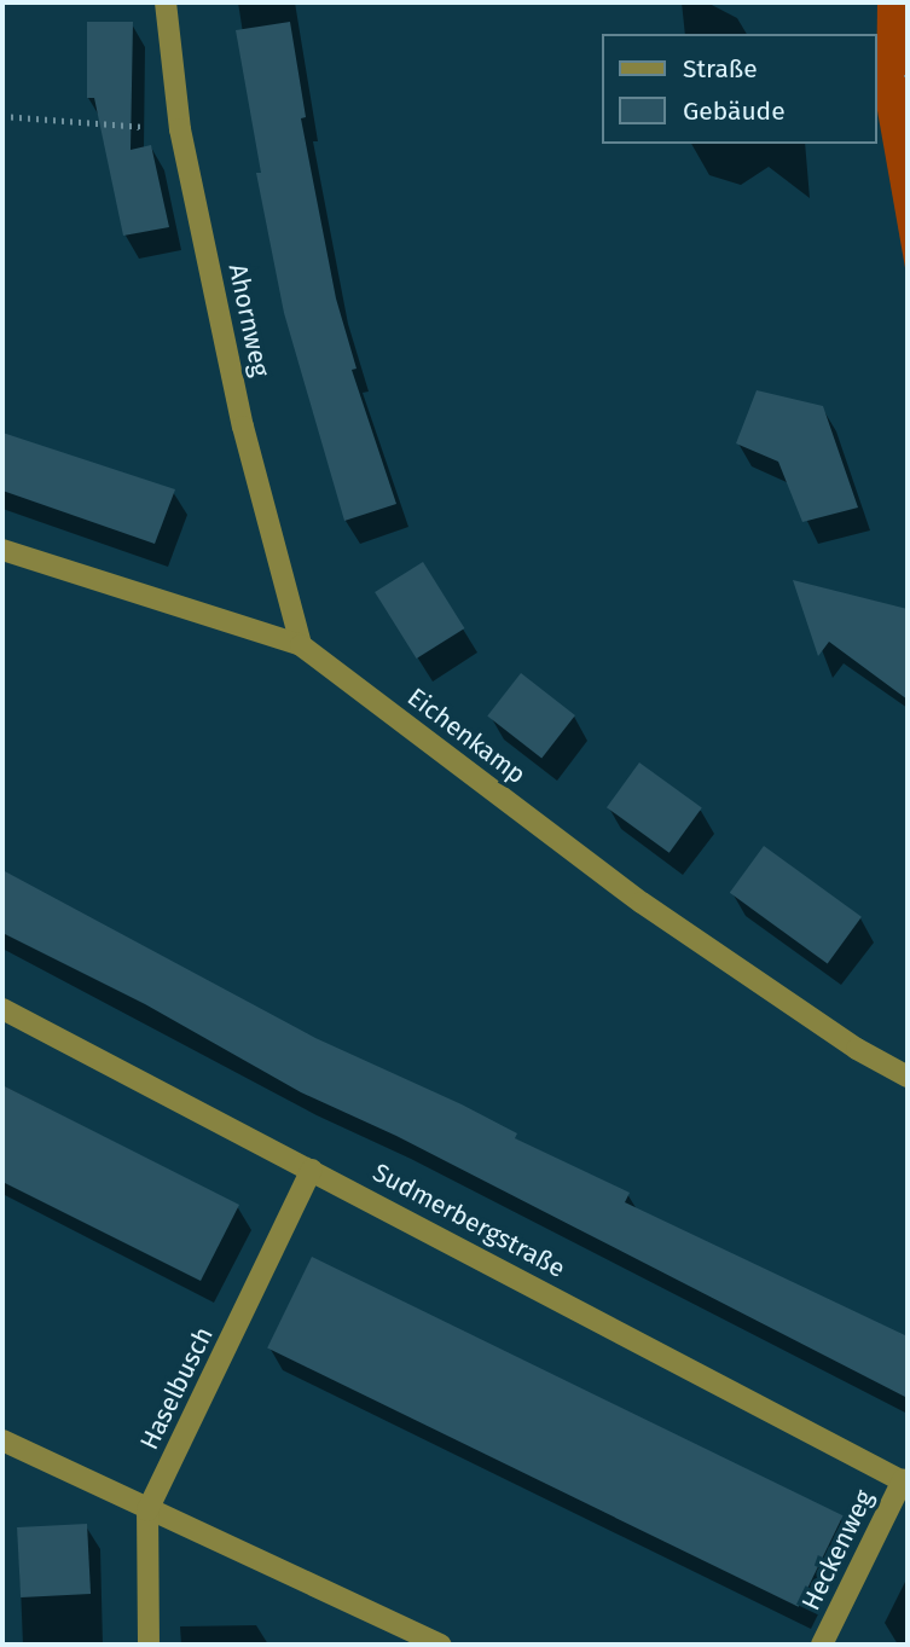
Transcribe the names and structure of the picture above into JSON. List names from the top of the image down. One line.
{"streets":{"street":["Ahornweg","Eichenkamp","Sudmerbergstraße","Haselbusch","Heckenweg"]},"crossings":[["Ahornweg","Eichenkamp"],["Sudmerbergstraße","Haselbusch"],["Sudmerbergstraße","Heckenweg"]],"legend":["Straße","Gebäude"]}
